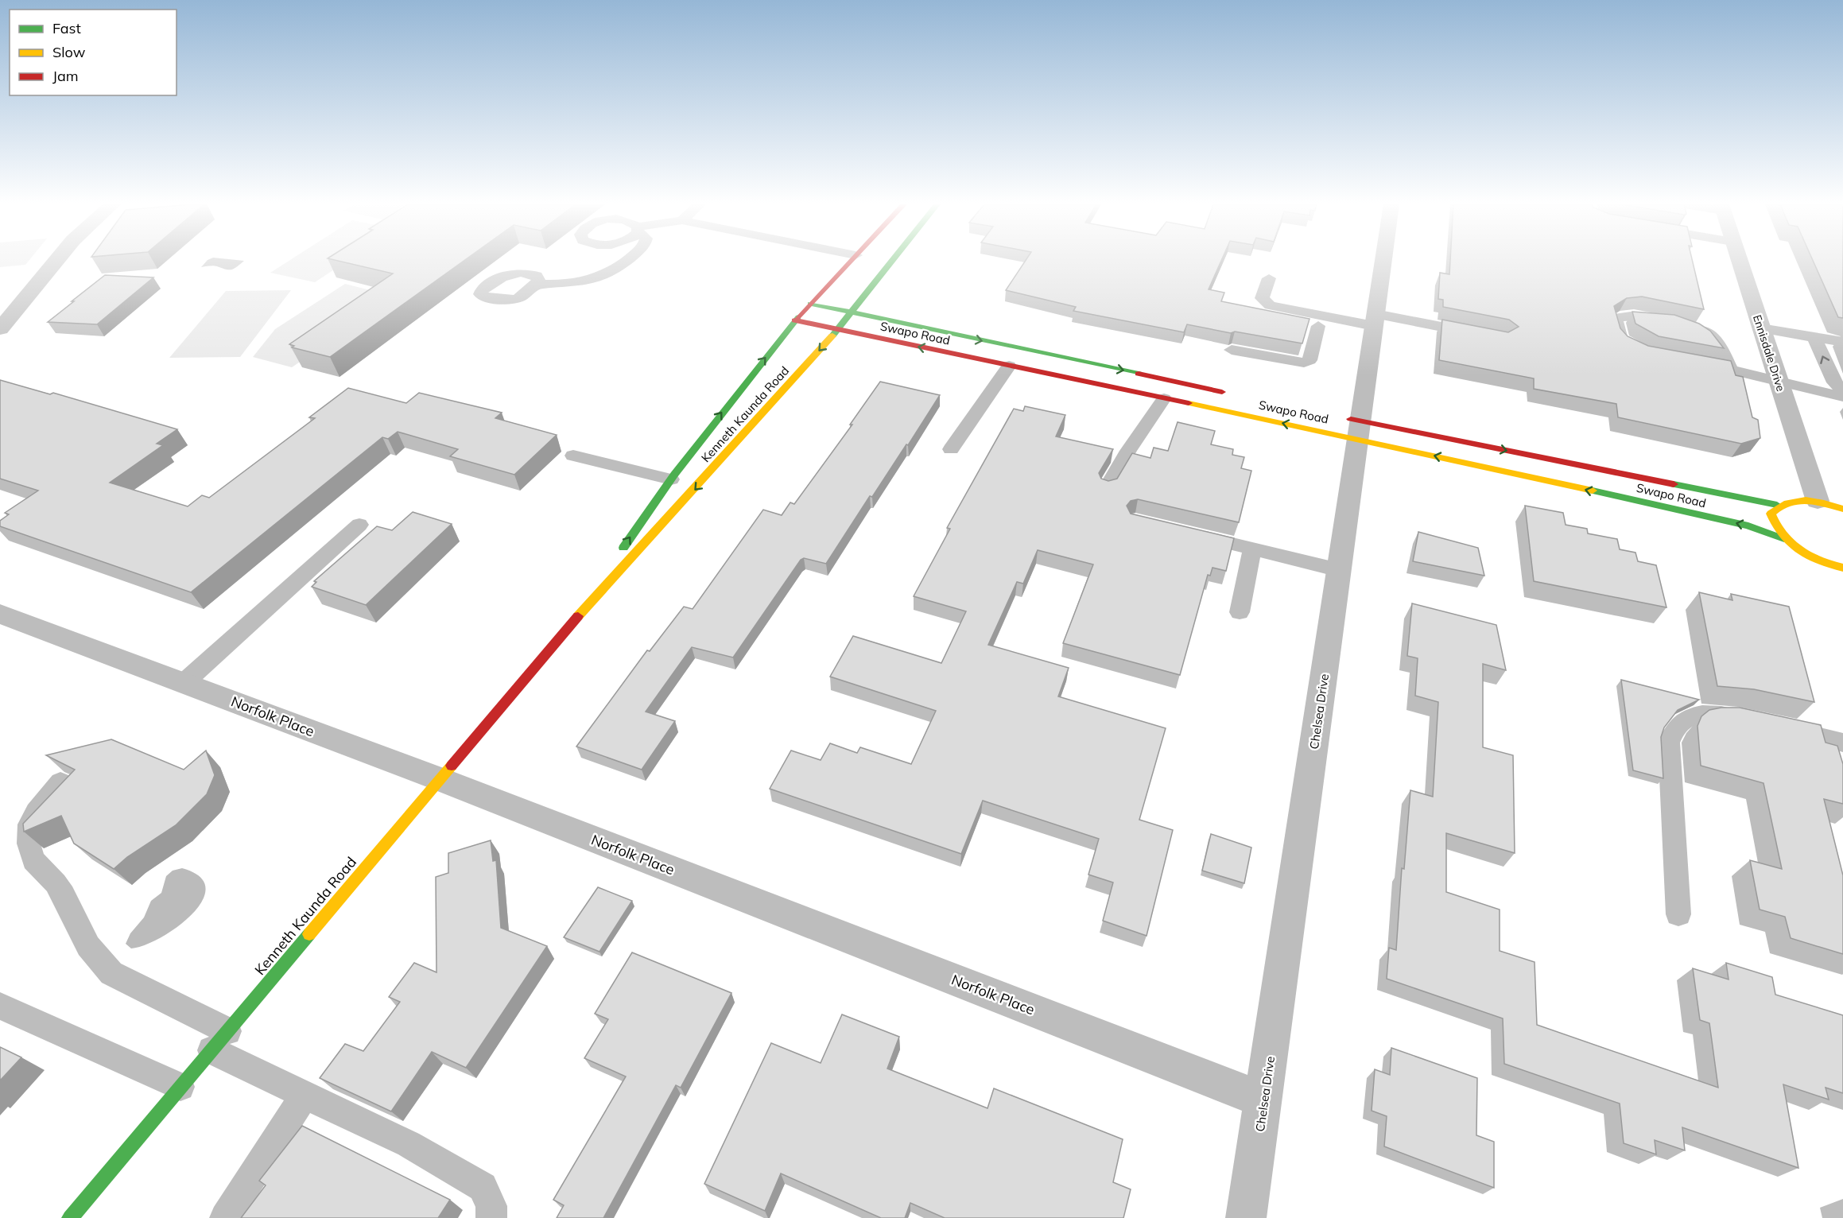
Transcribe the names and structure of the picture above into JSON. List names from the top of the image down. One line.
{"streets":{"main road":["Swapo Road","Kenneth Kaunda Road"],"street":["Ennisdale Drive","Chelsea Drive","Norfolk Place"]},"crossings":[["Swapo Road","Kenneth Kaunda Road"],["Swapo Road","Chelsea Drive"],["Kenneth Kaunda Road","Norfolk Place"],["Chelsea Drive","Norfolk Place"]],"legend":["Fast","Slow","Jam"]}
